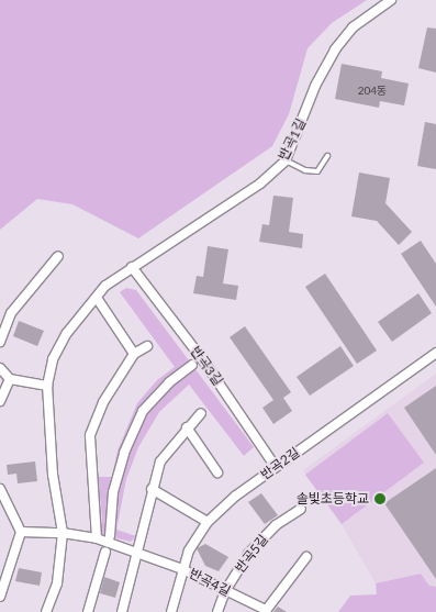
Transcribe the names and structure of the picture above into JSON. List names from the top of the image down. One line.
{"streets":{"street":["반곡1길","반곡3길","반곡2길","반곡5길","반곡4길"]},"crossings":[["반곡1길","반곡3길"],["반곡1길","반곡4길"],["반곡3길","반곡2길"],["반곡2길","반곡4길"],["반곡5길","반곡4길"]],"places":["솔빛초등학교"],"house_numbers":["204동"]}
